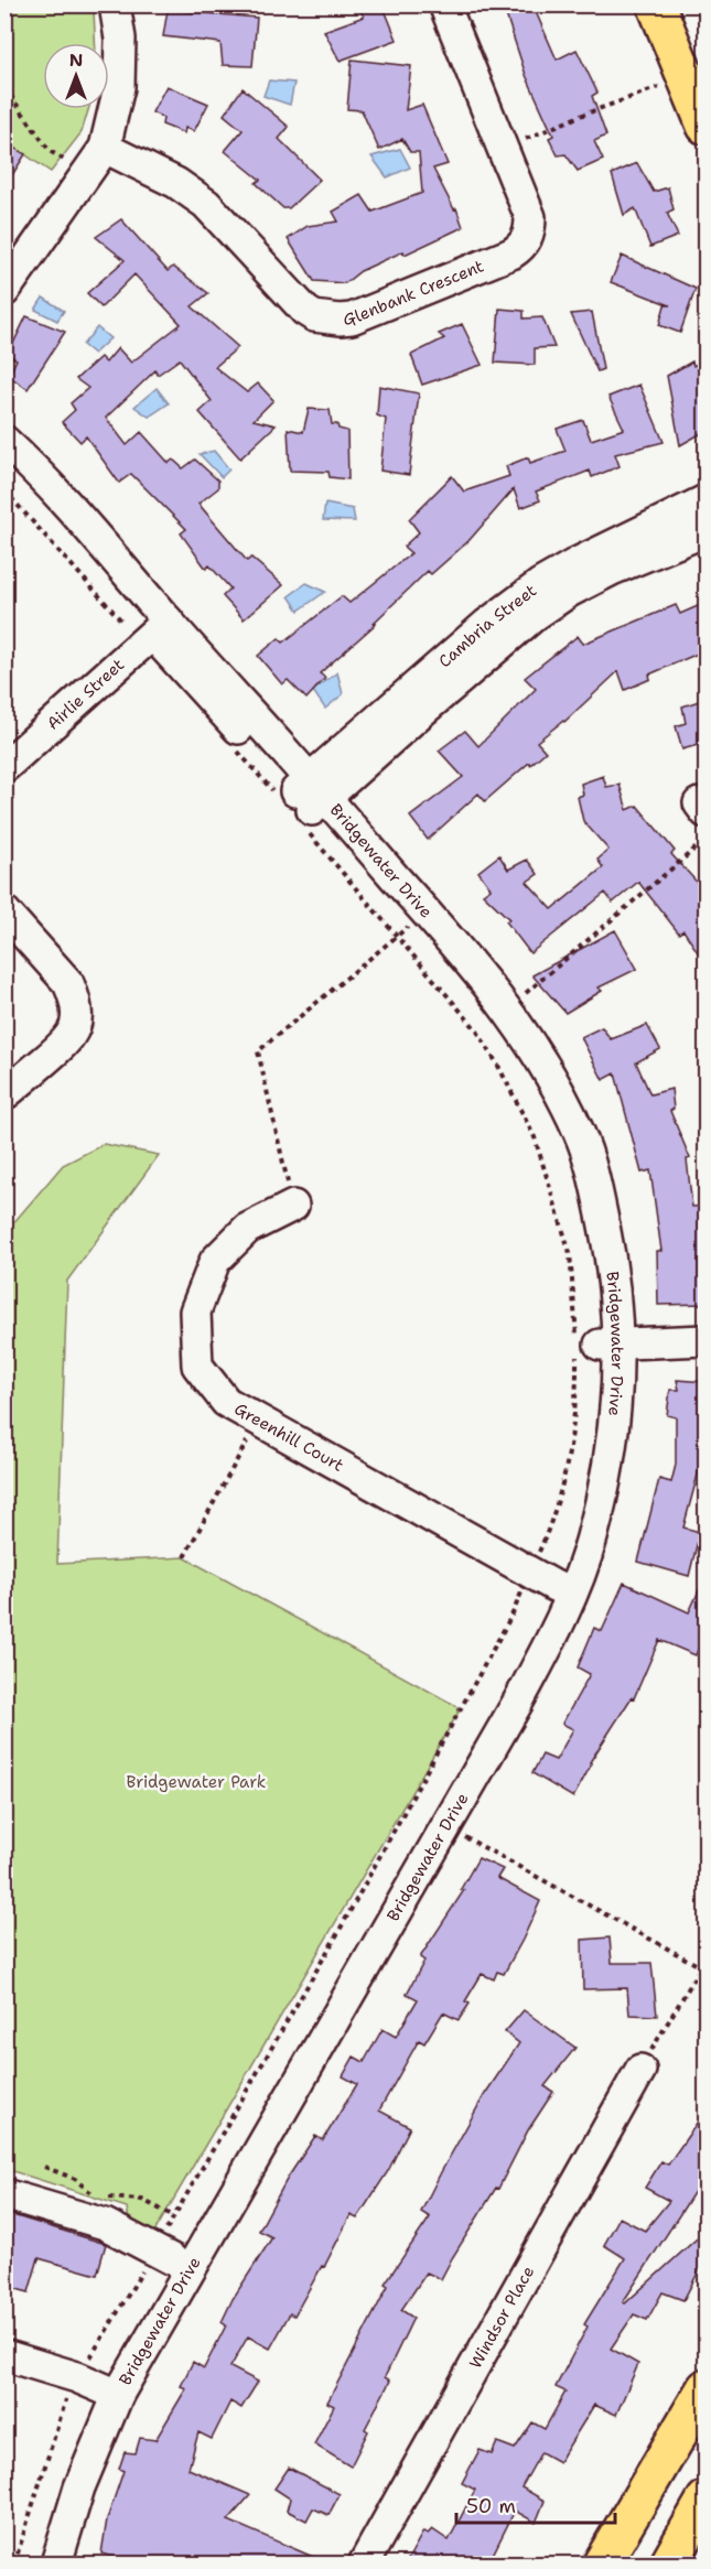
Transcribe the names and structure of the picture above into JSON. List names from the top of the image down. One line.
{"streets":{"street":["Glenbank Crescent","Cambria Street","Airlie Street","Bridgewater Drive","Greenhill Court","Windsor Place"]},"crossings":[["Cambria Street","Bridgewater Drive"],["Airlie Street","Bridgewater Drive"],["Bridgewater Drive","Greenhill Court"]],"parks":["Bridgewater Park"],"scale_bar":"50 m","north":"top"}
